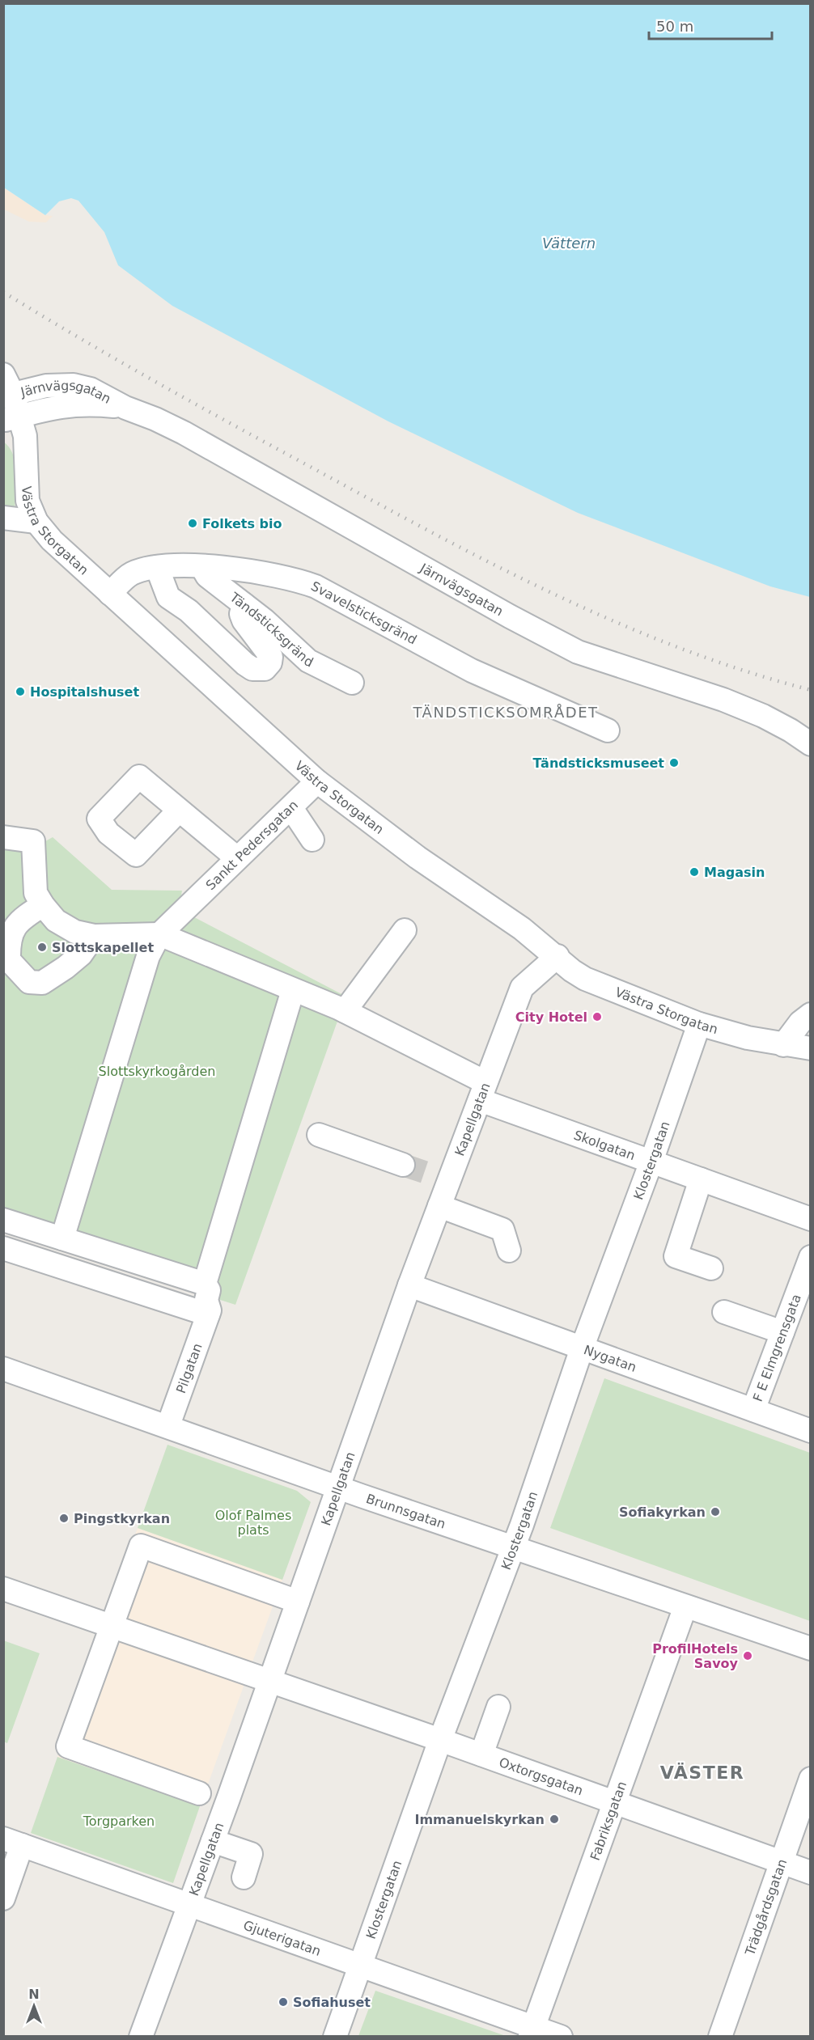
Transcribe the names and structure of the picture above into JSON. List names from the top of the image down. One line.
{"streets":{"street":["Järnvägsgatan","Västra Storgatan","Svavelsticksgränd","Tändsticksgränd","Sankt Pedersgatan","Kapellgatan","Skolgatan","Klostergatan","F E Elmgrensgata","Nygatan","Pilgatan","Brunnsgatan","Oxtorgsgatan","Fabriksgatan","Trädgårdsgatan","Gjuterigatan"]},"crossings":[["Järnvägsgatan","Västra Storgatan"],["Västra Storgatan","Svavelsticksgränd"],["Västra Storgatan","Sankt Pedersgatan"],["Västra Storgatan","Kapellgatan"],["Västra Storgatan","Klostergatan"],["Svavelsticksgränd","Tändsticksgränd"],["Sankt Pedersgatan","Skolgatan"],["Kapellgatan","Skolgatan"],["Kapellgatan","Nygatan"],["Kapellgatan","Brunnsgatan"],["Kapellgatan","Oxtorgsgatan"],["Kapellgatan","Gjuterigatan"],["Skolgatan","Klostergatan"],["Klostergatan","Nygatan"],["Klostergatan","Brunnsgatan"],["Klostergatan","Oxtorgsgatan"],["Klostergatan","Gjuterigatan"],["F E Elmgrensgata","Nygatan"],["Pilgatan","Brunnsgatan"],["Brunnsgatan","Fabriksgatan"],["Oxtorgsgatan","Fabriksgatan"],["Oxtorgsgatan","Trädgårdsgatan"],["Fabriksgatan","Gjuterigatan"]],"districts":["TÄNDSTICKSOMRÅDET","VÄSTER"],"water":["Vättern"],"parks":["Slottskyrkogården","Olof Palmes plats","Torgparken"],"places":["Folkets bio","Hospitalshuset","Tändsticksmuseet","Magasin","Slottskapellet","City Hotel","Sofiakyrkan","Pingstkyrkan","ProfilHotels Savoy","Immanuelskyrkan","Sofiahuset"],"scale_bar":"50 m","north":"top"}
